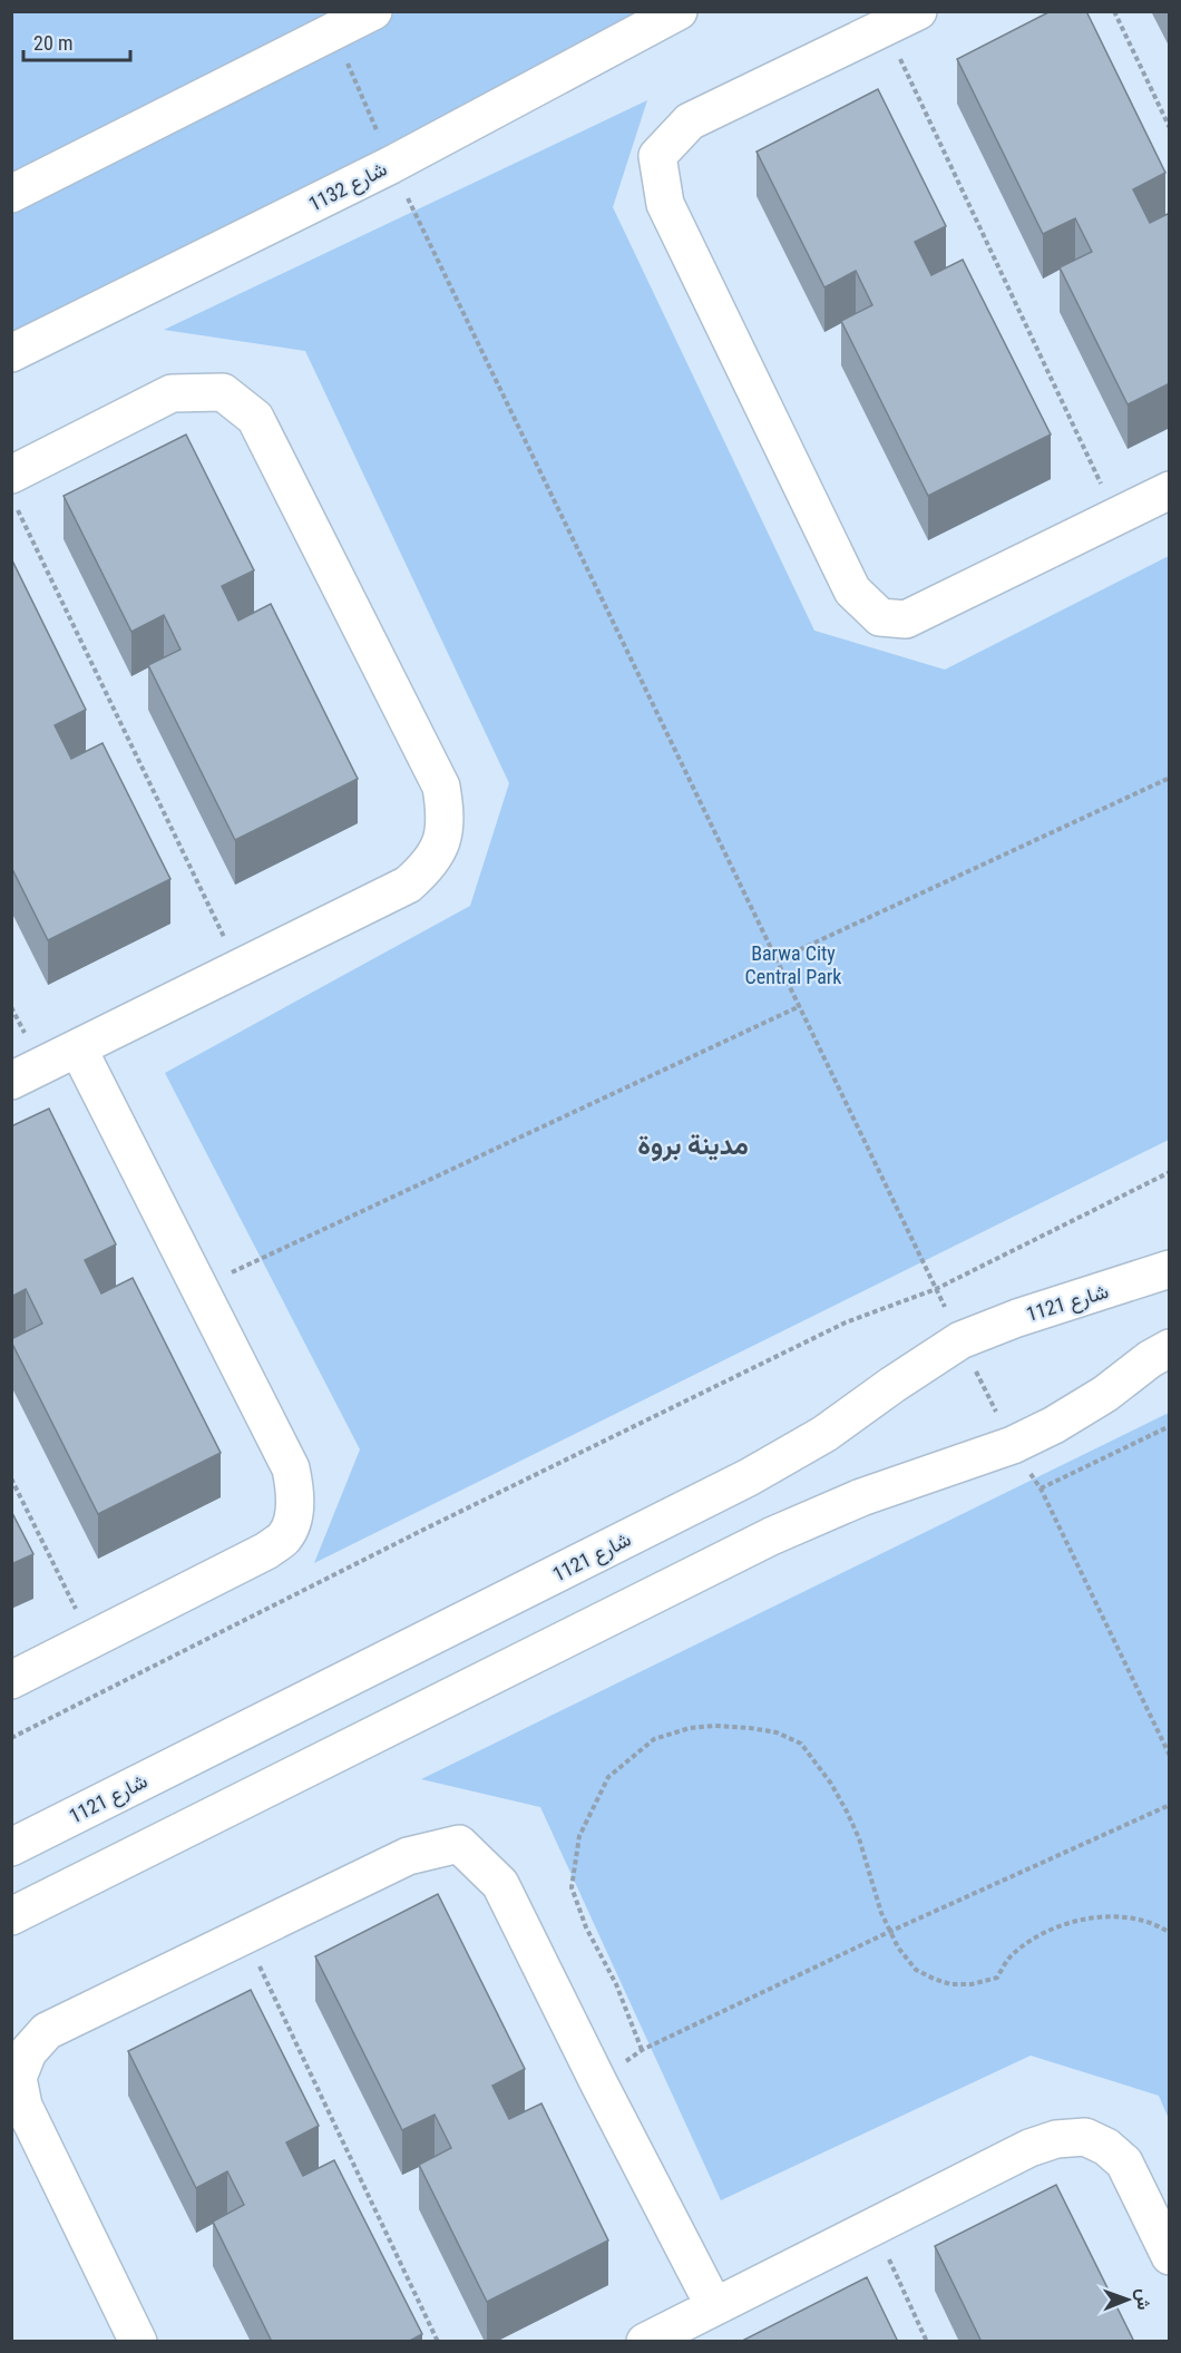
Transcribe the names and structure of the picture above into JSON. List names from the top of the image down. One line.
{"streets":{"street":["شارع 1132","شارع 1121"]},"districts":["مدينة بروة"],"parks":["Barwa City Central Park"],"scale_bar":"20 m","north":"right"}
